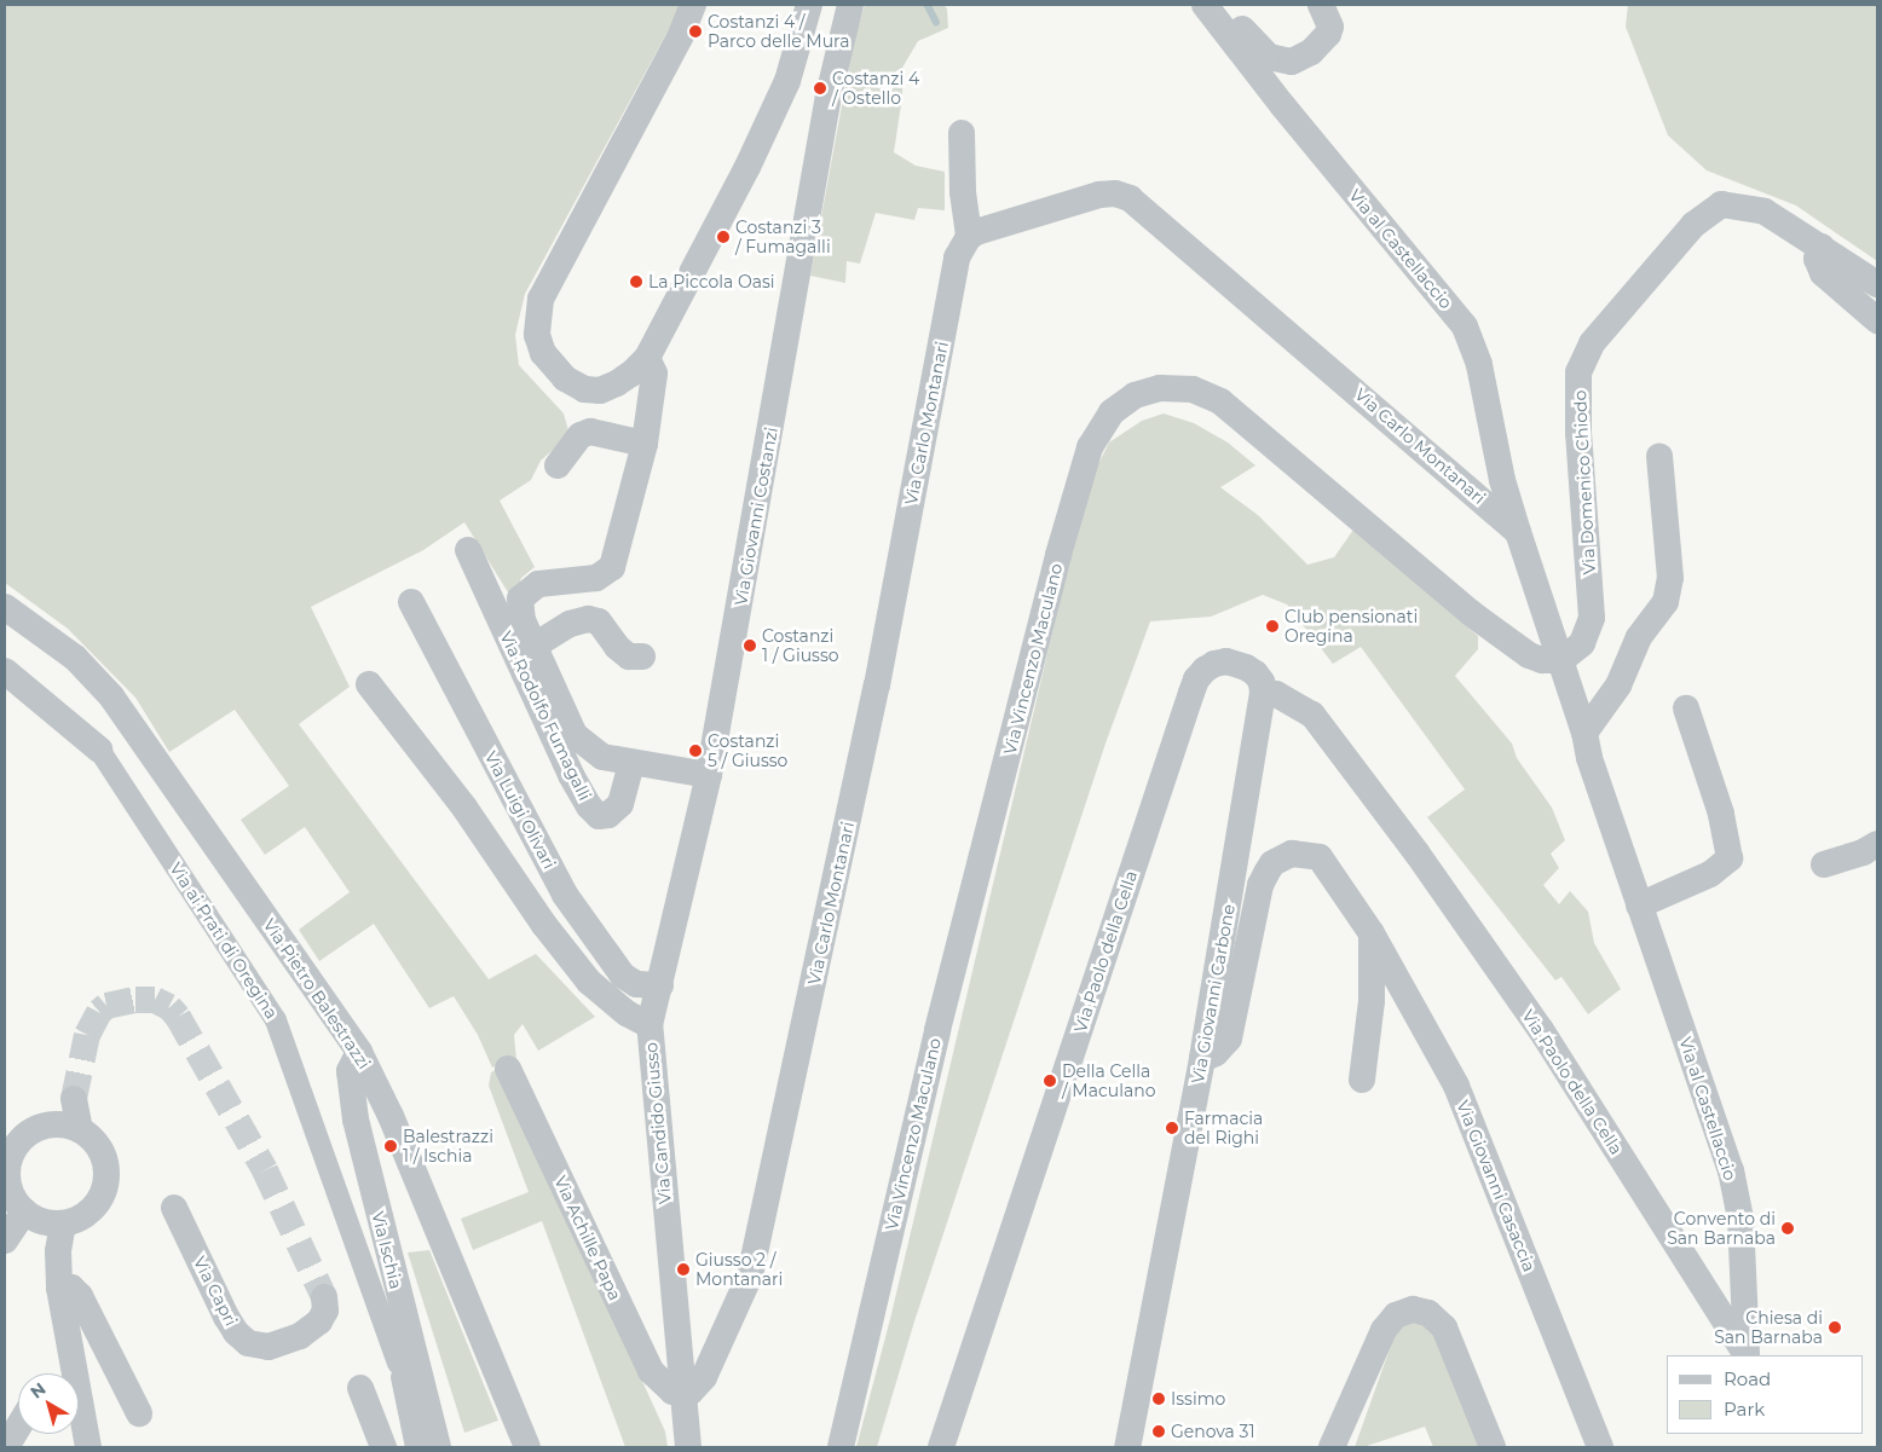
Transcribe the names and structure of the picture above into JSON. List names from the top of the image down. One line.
{"streets":{"street":["Via al Castellaccio","Via Carlo Montanari","Via Domenico Chiodo","Via Giovanni Costanzi","Via Vincenzo Maculano","Via Rodolfo Fumagalli","Via Luigi Olivari","Via ai Prati di Oregina","Via Paolo della Cella","Via Pietro Balestrazzi","Via Giovanni Carbone","Via Candido Giusso","Via Giovanni Casaccia","Via Achille Papa","Via Ischia","Via Capri"]},"crossings":[["Via al Castellaccio","Via Carlo Montanari"],["Via al Castellaccio","Via Domenico Chiodo"],["Via al Castellaccio","Via Vincenzo Maculano"],["Via al Castellaccio","Via Paolo della Cella"],["Via Carlo Montanari","Via Candido Giusso"],["Via Carlo Montanari","Via Achille Papa"],["Via Domenico Chiodo","Via Vincenzo Maculano"],["Via Giovanni Costanzi","Via Rodolfo Fumagalli"],["Via Giovanni Costanzi","Via Luigi Olivari"],["Via Giovanni Costanzi","Via Candido Giusso"],["Via Paolo della Cella","Via Giovanni Carbone"],["Via Pietro Balestrazzi","Via Ischia"],["Via Giovanni Carbone","Via Giovanni Casaccia"],["Via Candido Giusso","Via Achille Papa"]],"places":["Costanzi 4 / Parco delle Mura","Costanzi 4 / Ostello","Costanzi 3 / Fumagalli","La Piccola Oasi","Club pensionati Oregina","Costanzi 1 / Giusso","Costanzi 5 / Giusso","Della Cella / Maculano","Farmacia del Righi","Balestrazzi 1 / Ischia","Convento di San Barnaba","Giusso 2 / Montanari","Chiesa di San Barnaba","Issimo","Genova 31"],"legend":["Road","Park"],"north":"top left"}
